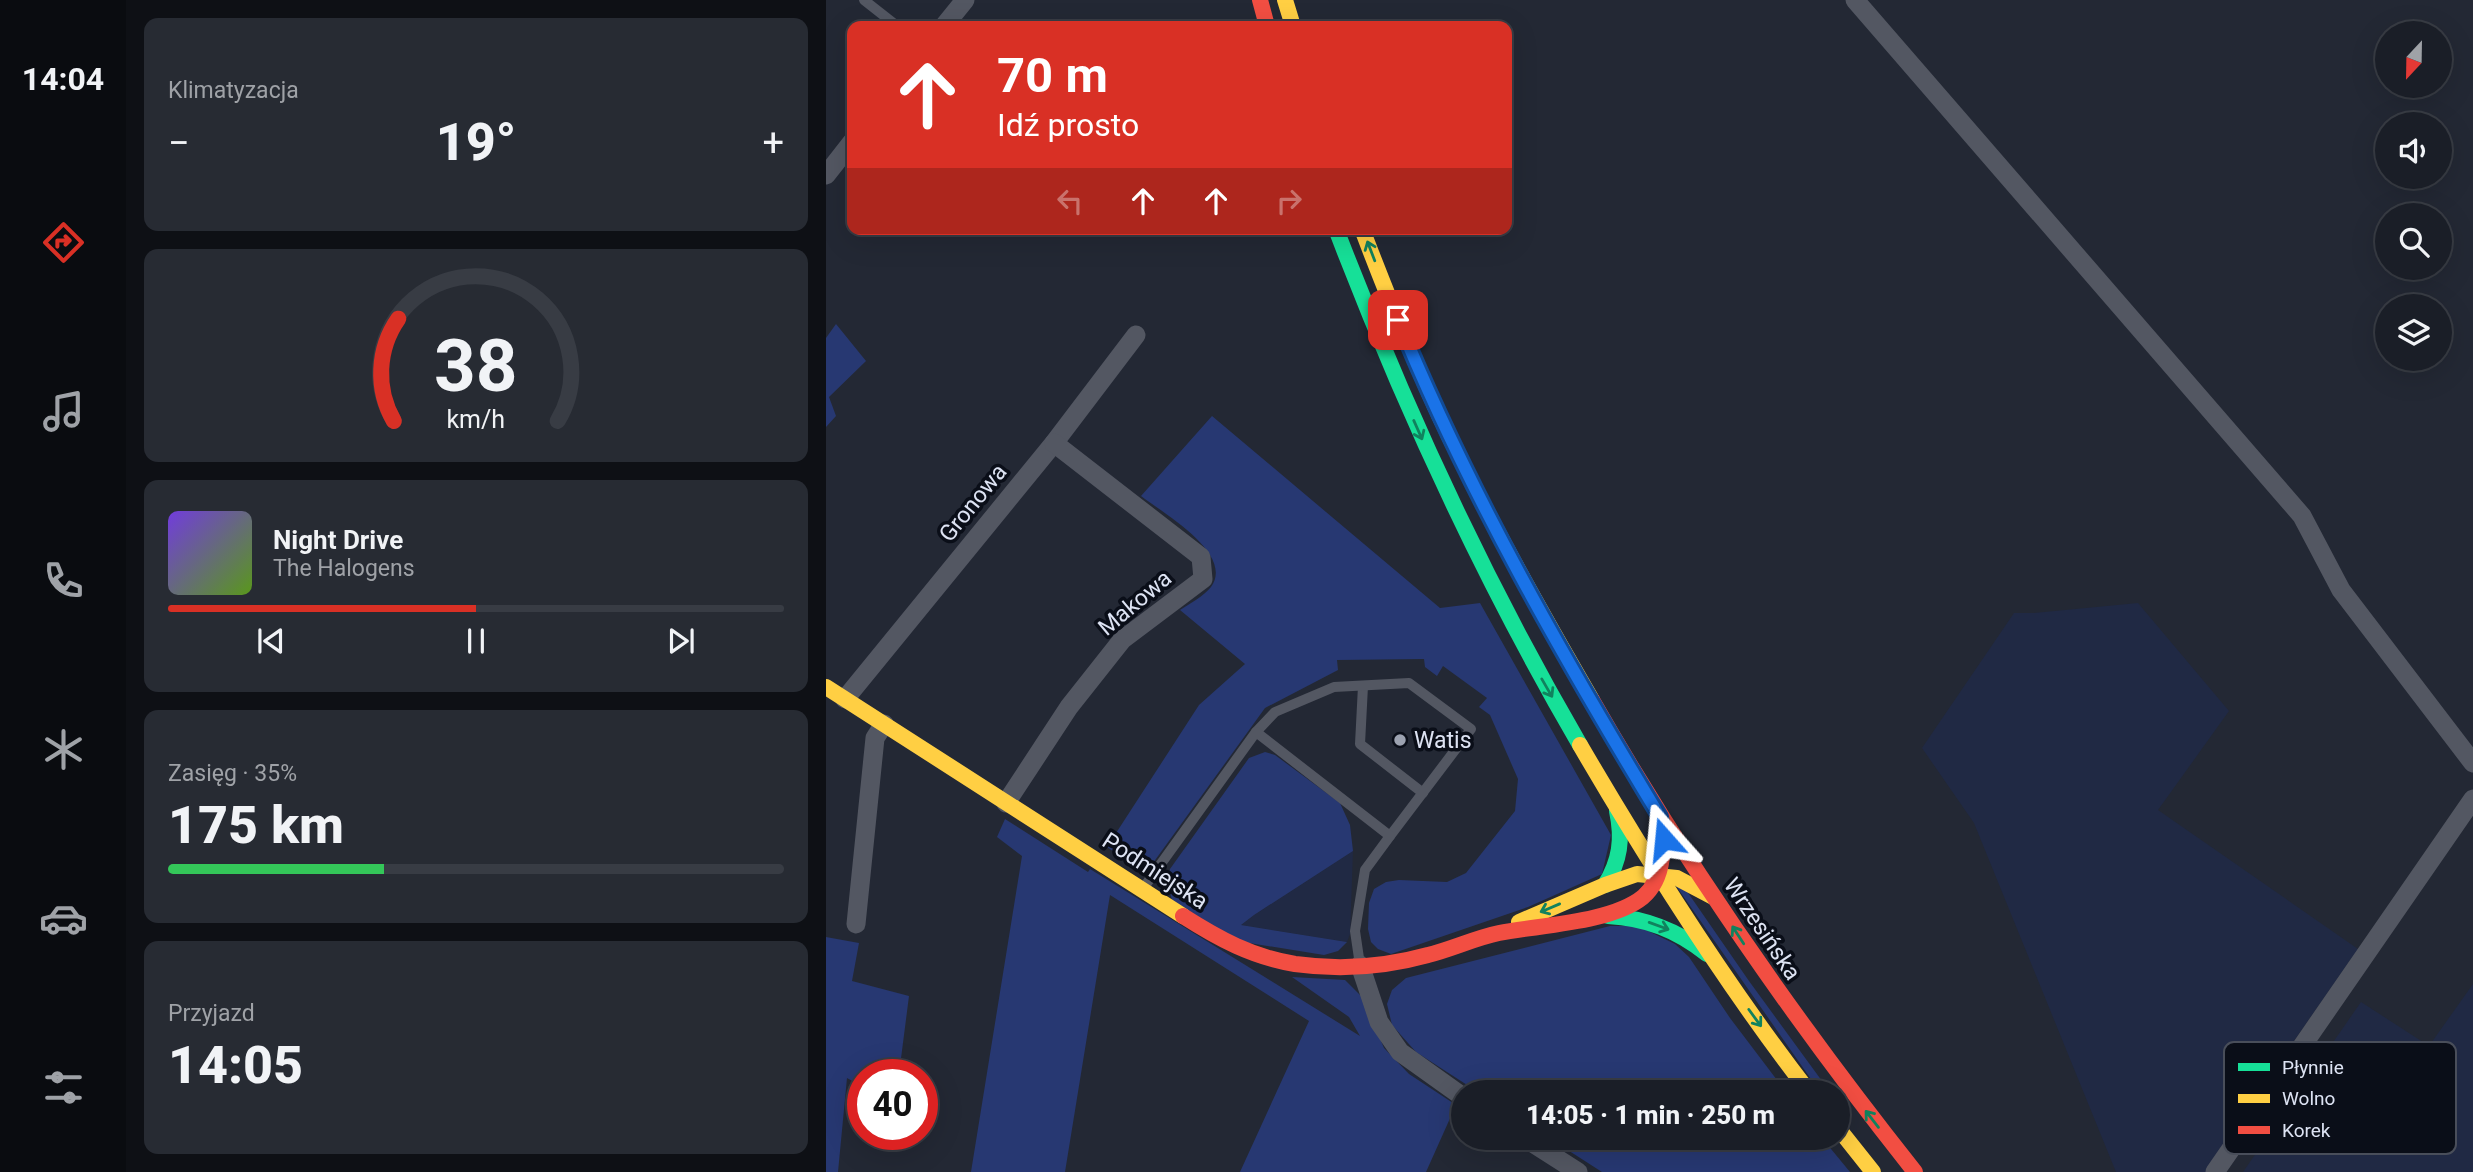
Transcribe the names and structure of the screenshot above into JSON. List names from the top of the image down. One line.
{"streets":{"main road":["Podmiejska","Wrzesińska"],"street":["Gronowa","Makowa"]},"crossings":[["Gronowa","Makowa"],["Gronowa","Podmiejska"],["Makowa","Podmiejska"],["Podmiejska","Wrzesińska"]],"places":["Watis"],"legend":["Płynnie","Wolno","Korek"],"north":"bottom","page":{"tabs":"14:04","tile":["Klimatyzacja",["Zasięg · 35%","175 km"],["Przyjazd","14:05"]],"turn":["70 m","Idź prosto"],"heat":["−","19°","+"],"song":["Night Drive","The Halogens"],"limit":"40","trip":"14:05 · 1 min · 250 m","gauge":["38","km/h"]}}
